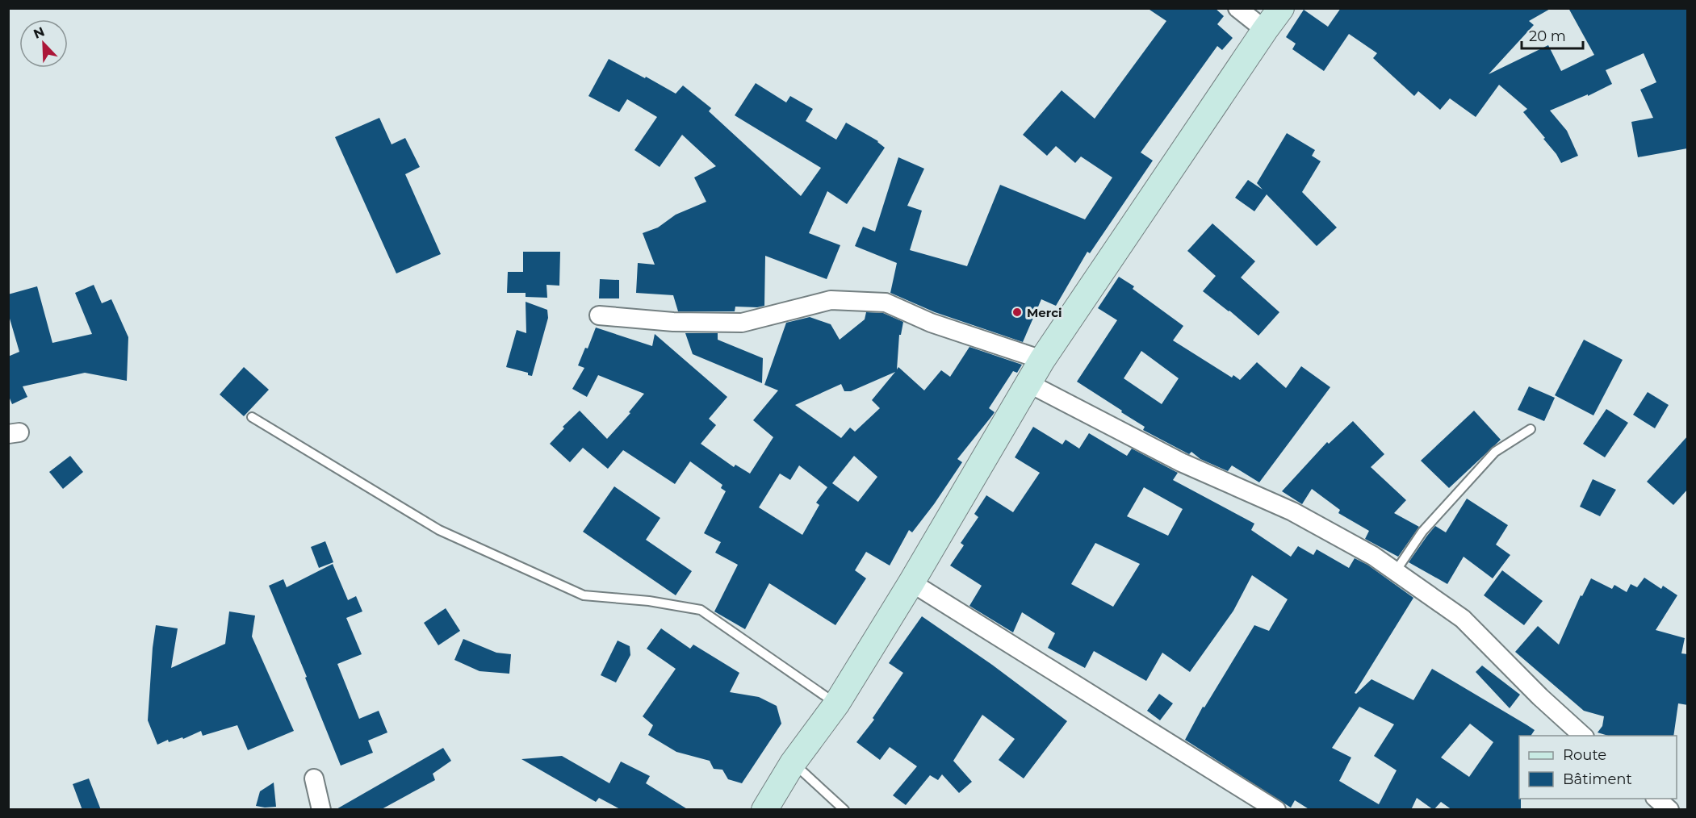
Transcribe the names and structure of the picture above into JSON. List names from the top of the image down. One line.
{"places":["Merci"],"legend":["Route","Bâtiment"],"scale_bar":"20 m","north":"top left"}
